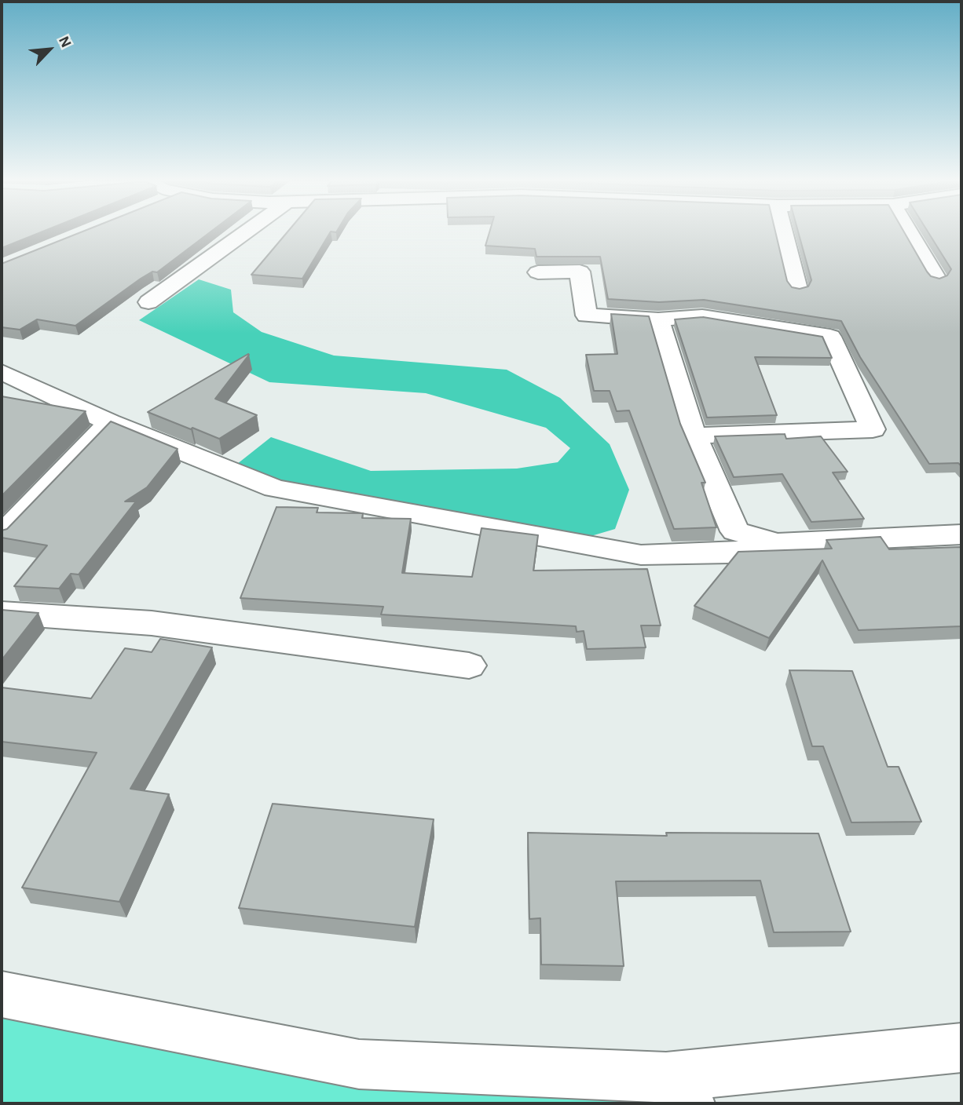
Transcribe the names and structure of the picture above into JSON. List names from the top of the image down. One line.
{"north":"top right"}
